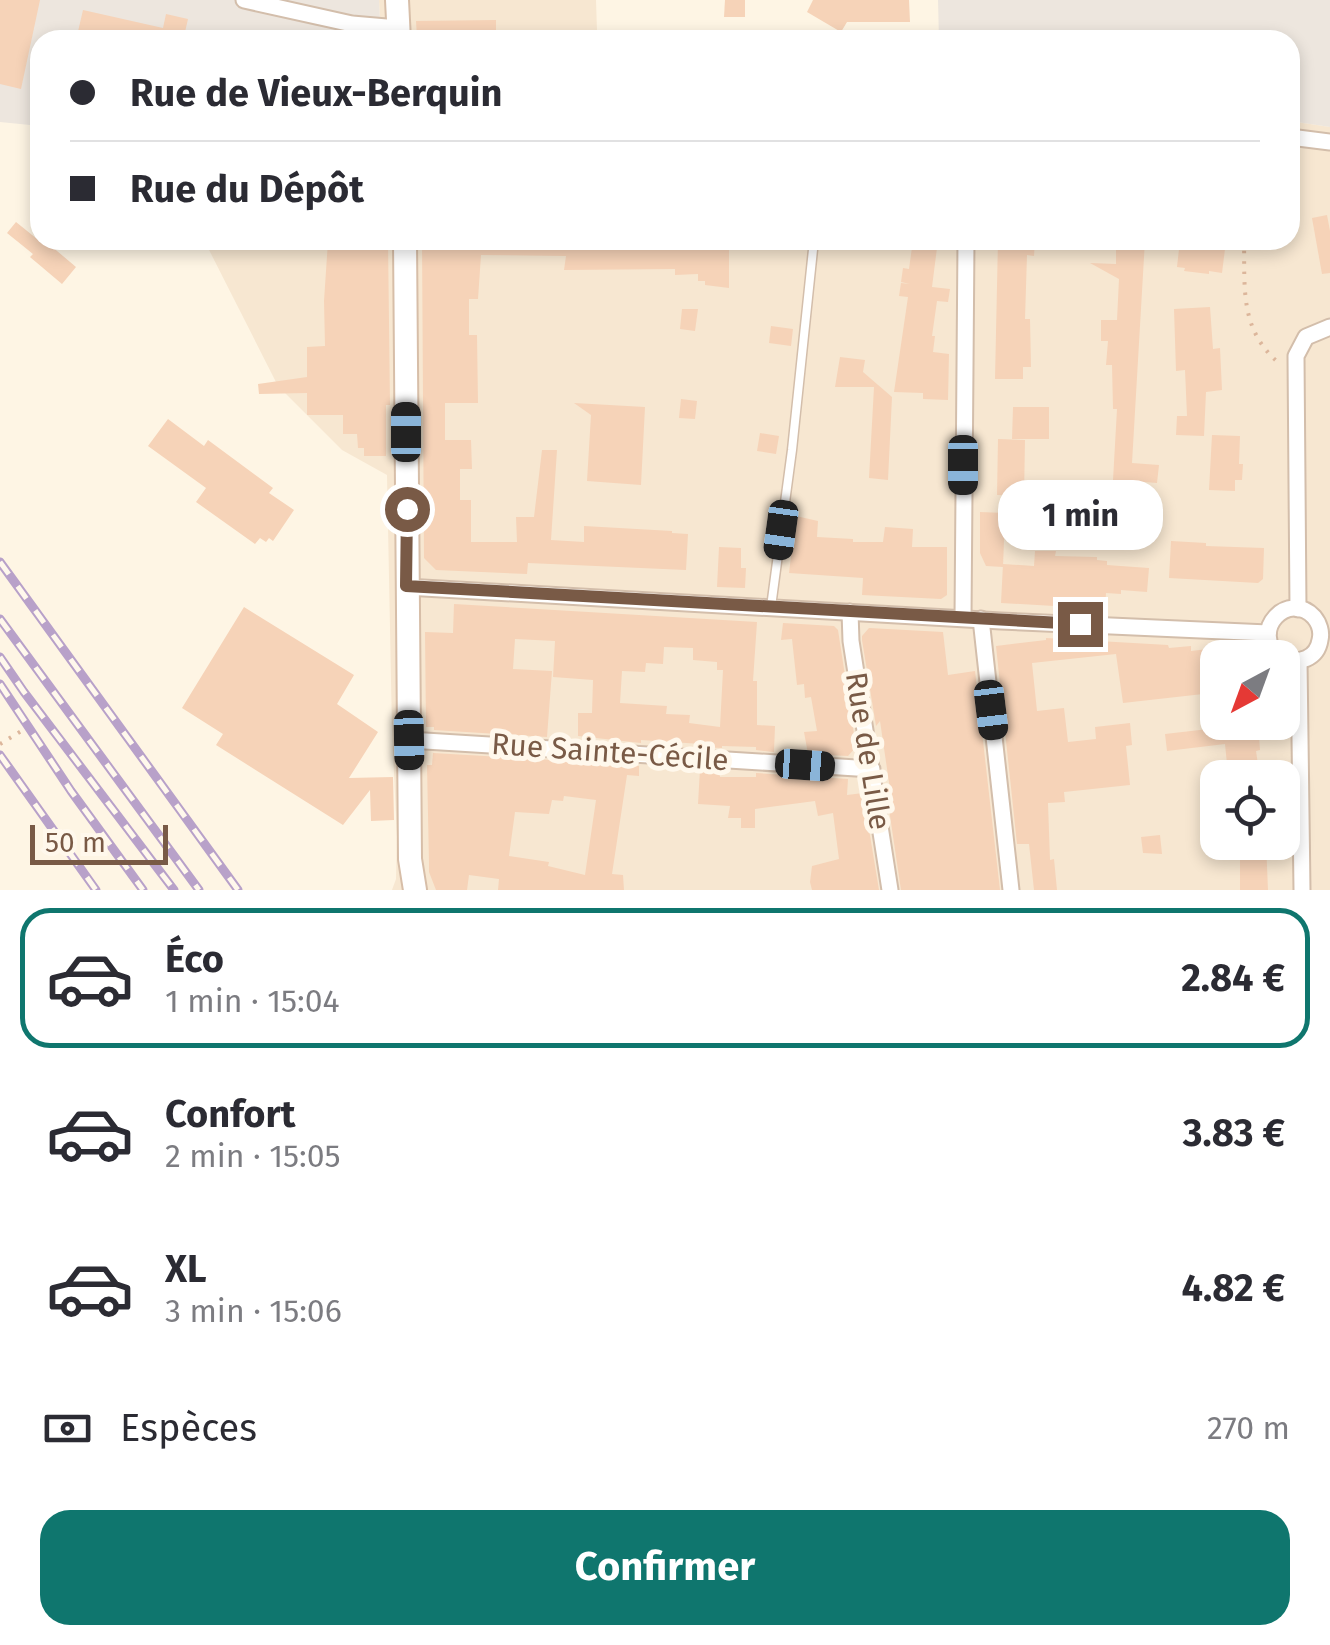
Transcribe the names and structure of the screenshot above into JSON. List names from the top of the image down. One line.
{"streets":{"street":["Rue de Lille","Rue Sainte-Cécile"]},"crossings":[["Rue de Lille","Rue Sainte-Cécile"]],"scale_bar":"50 m","north":"bottom left","page":{"banner":["Rue de Vieux-Berquin","Rue du Dépôt"],"bubble":"1 min","scale":"50 m","list":[{"name":"Éco","note":"1 min · 15:04","value":"2.84 €"},{"name":"Confort","note":"2 min · 15:05","value":"3.83 €"},{"name":"XL","note":"3 min · 15:06","value":"4.82 €"}],"pay":["Espèces","270 m"],"buttons":"Confirmer"}}
